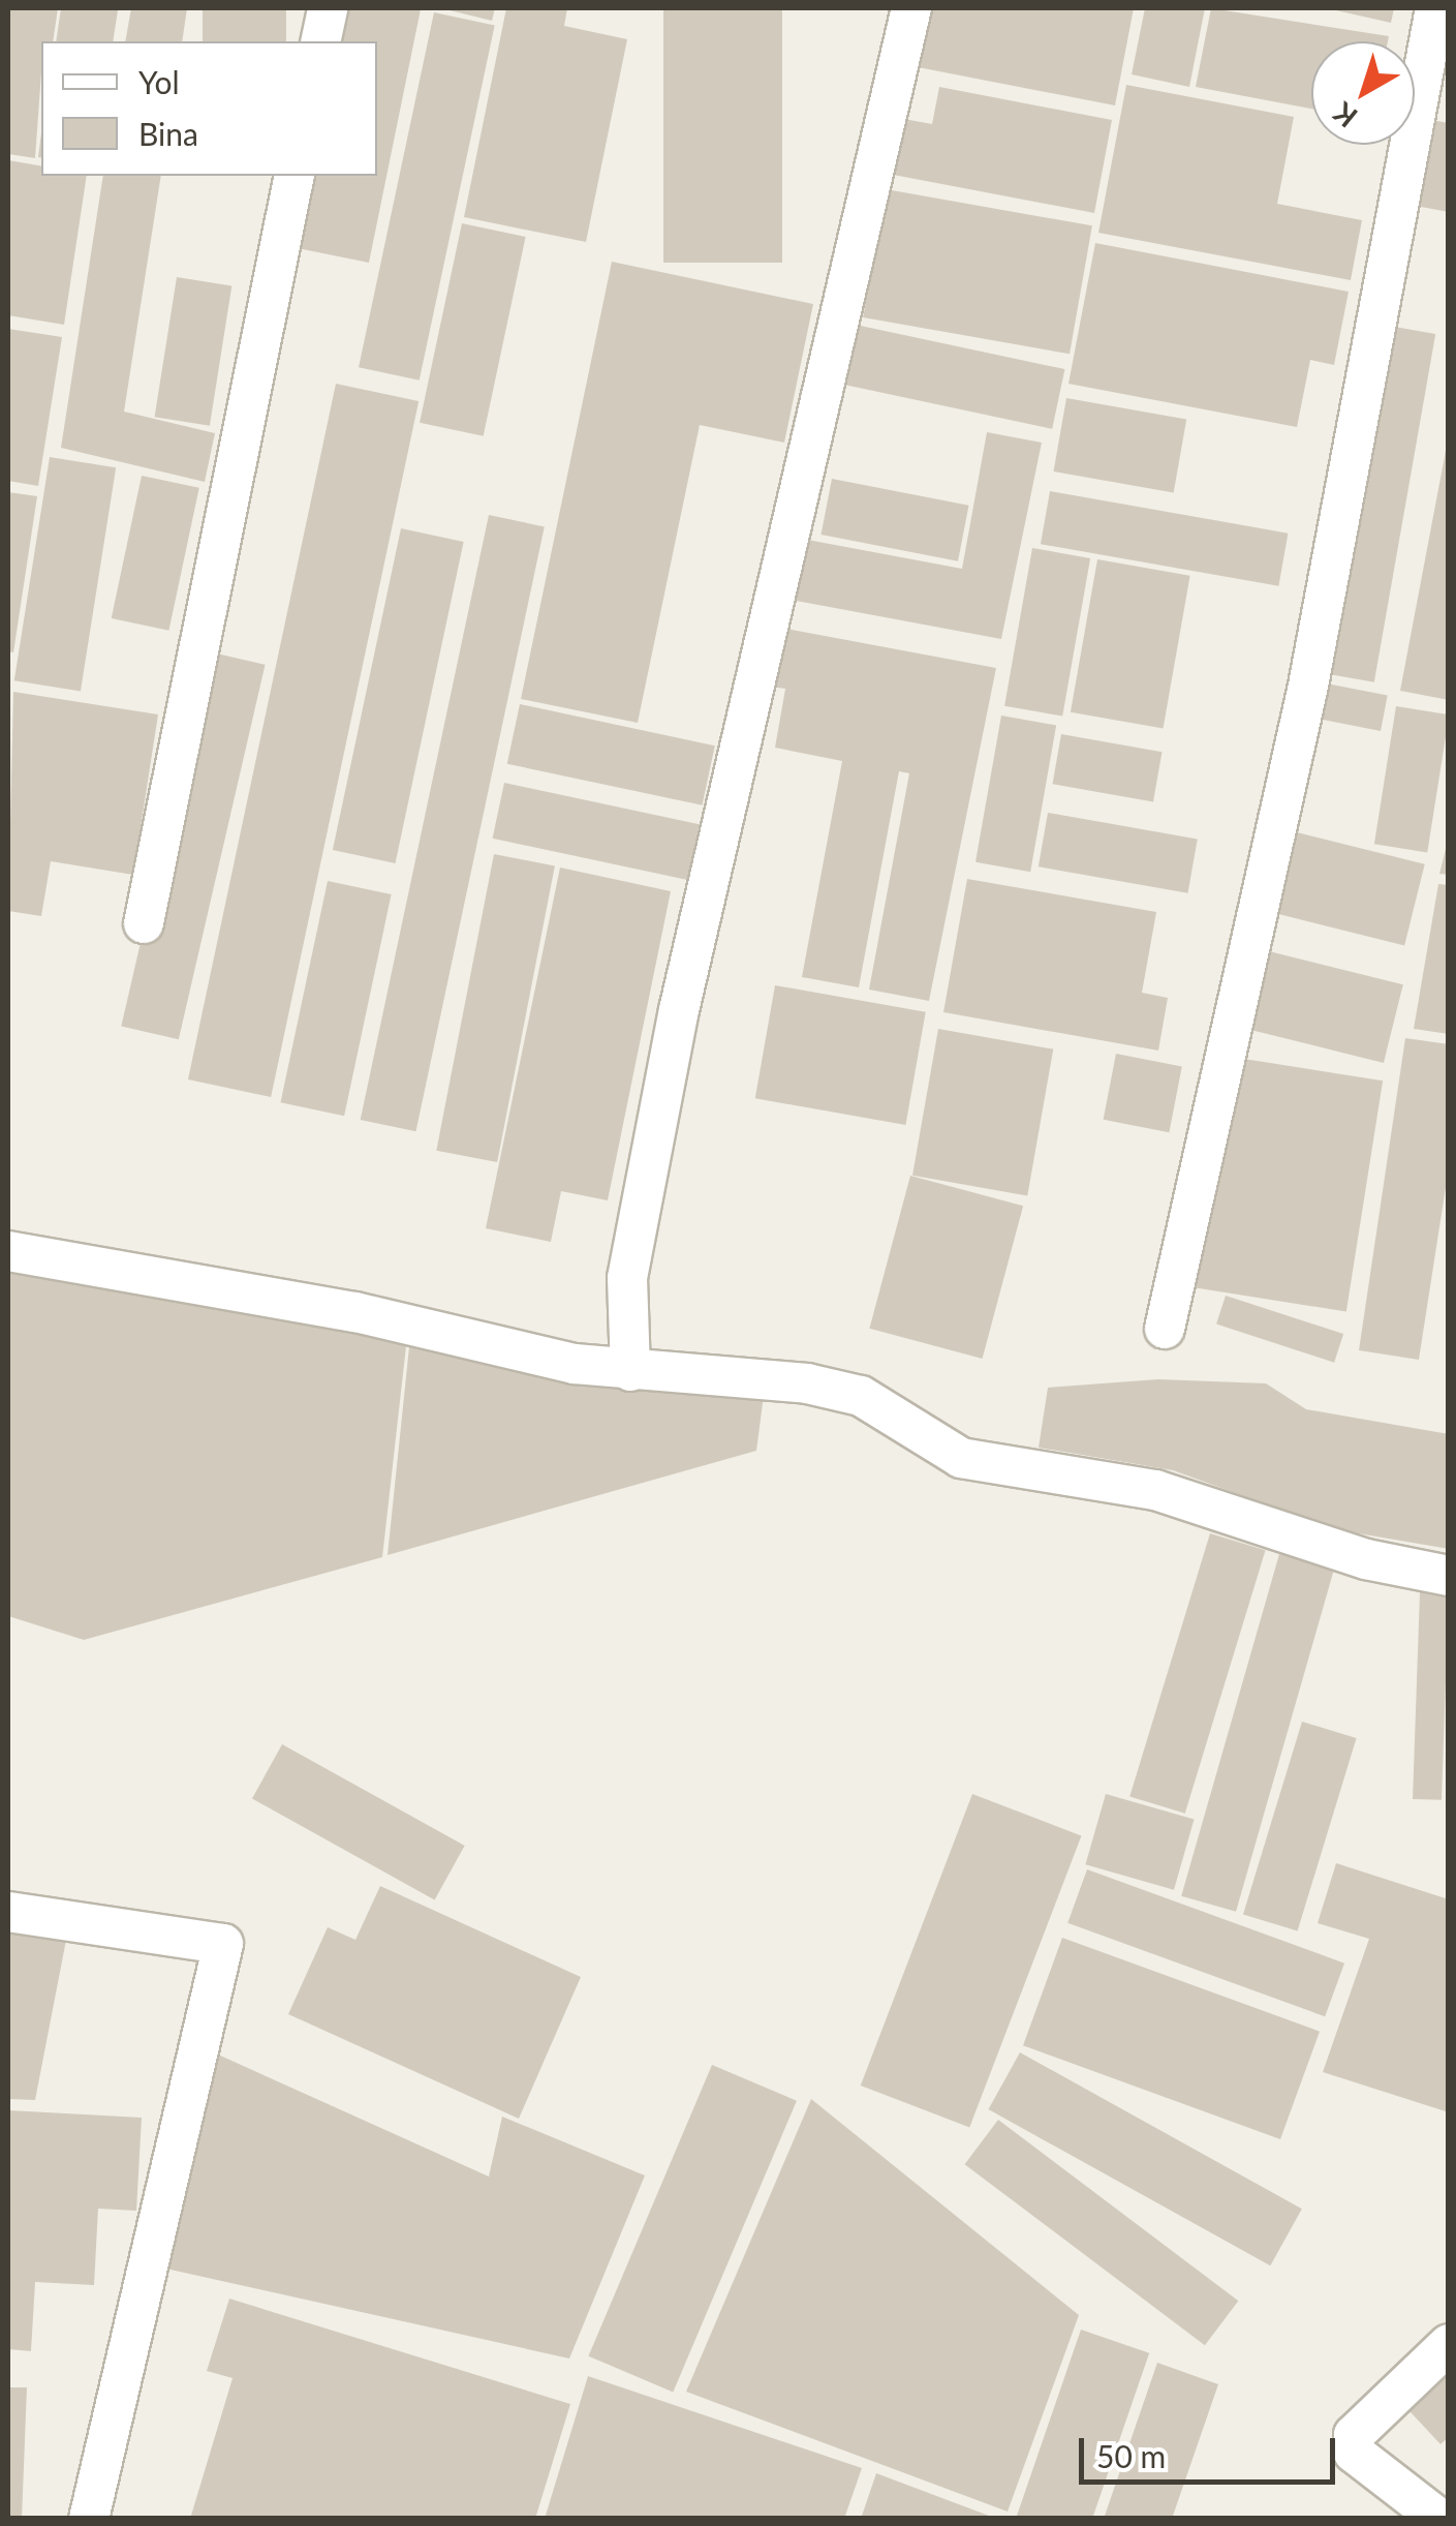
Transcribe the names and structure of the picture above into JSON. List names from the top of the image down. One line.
{"legend":["Yol","Bina"],"scale_bar":"50 m","north":"bottom left"}
